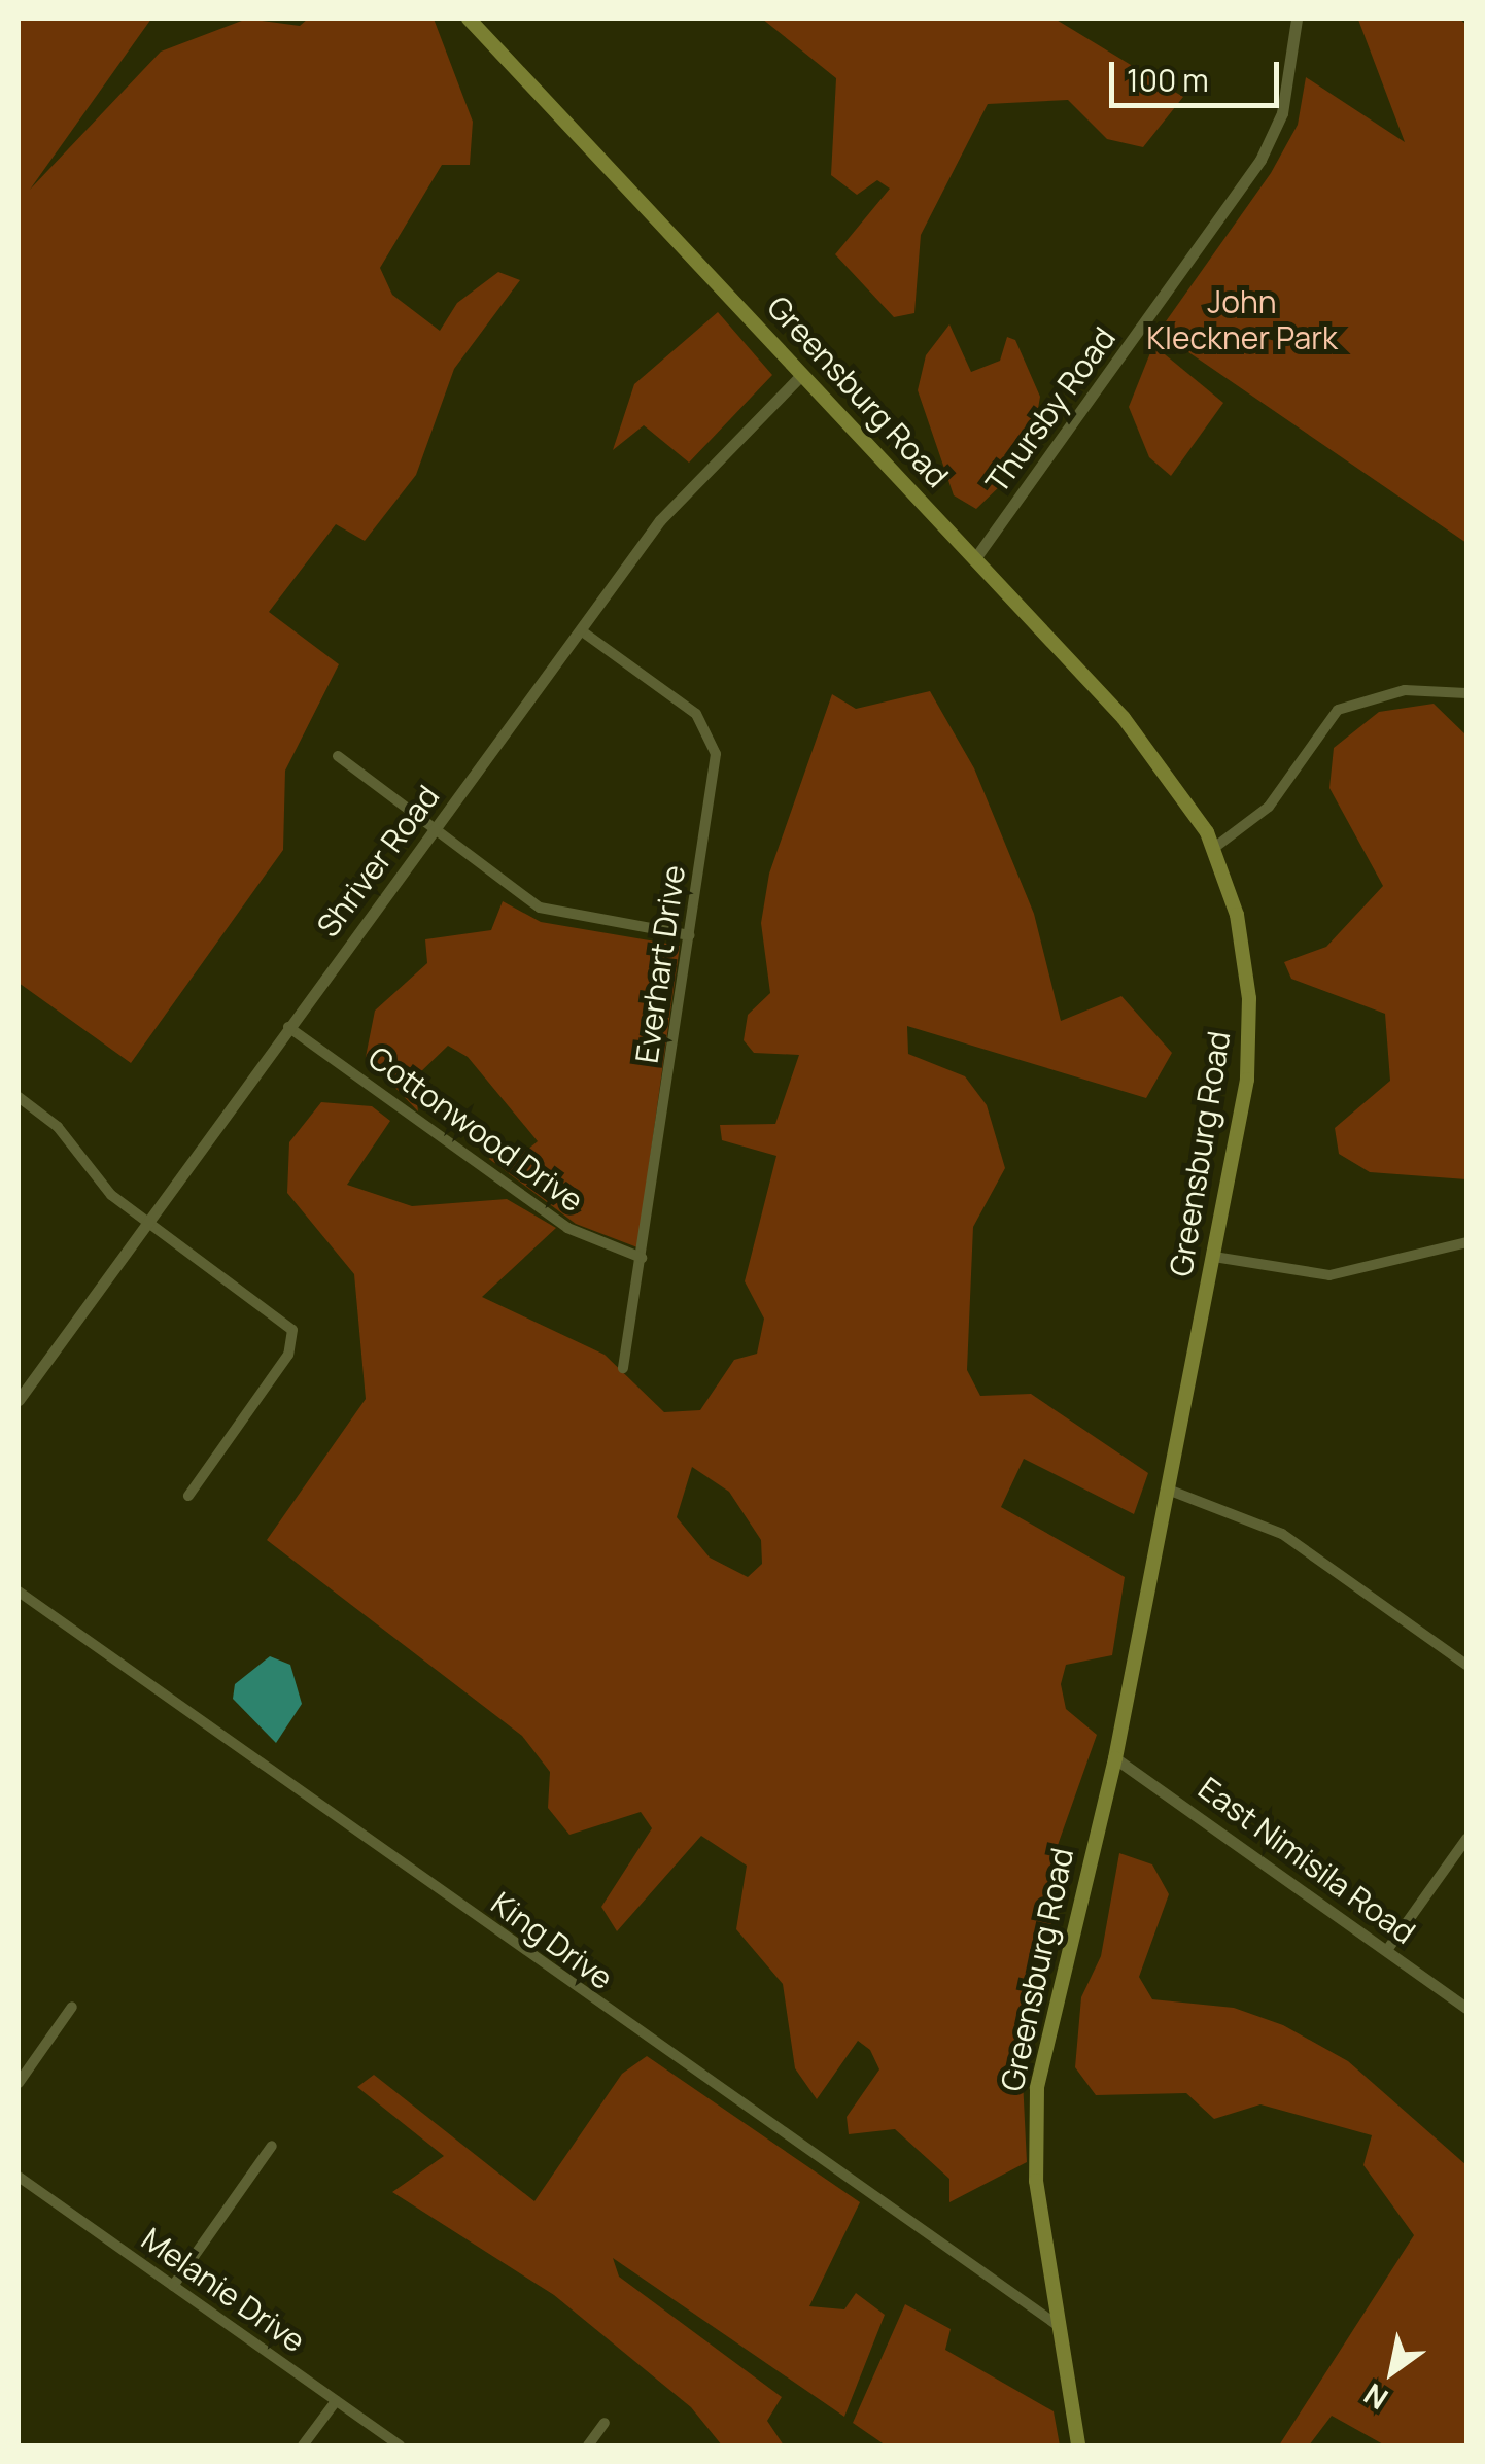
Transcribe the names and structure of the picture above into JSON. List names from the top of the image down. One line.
{"streets":{"main road":["Greensburg Road"],"street":["Thursby Road","Shriver Road","Everhart Drive","Cottonwood Drive","East Nimisila Road","King Drive","Melanie Drive"]},"crossings":[["Greensburg Road","Thursby Road"],["Greensburg Road","Shriver Road"],["Greensburg Road","East Nimisila Road"],["Greensburg Road","King Drive"],["Shriver Road","Everhart Drive"],["Shriver Road","Cottonwood Drive"],["Everhart Drive","Cottonwood Drive"]],"parks":["John Kleckner Park"],"scale_bar":"100 m","north":"bottom left"}
